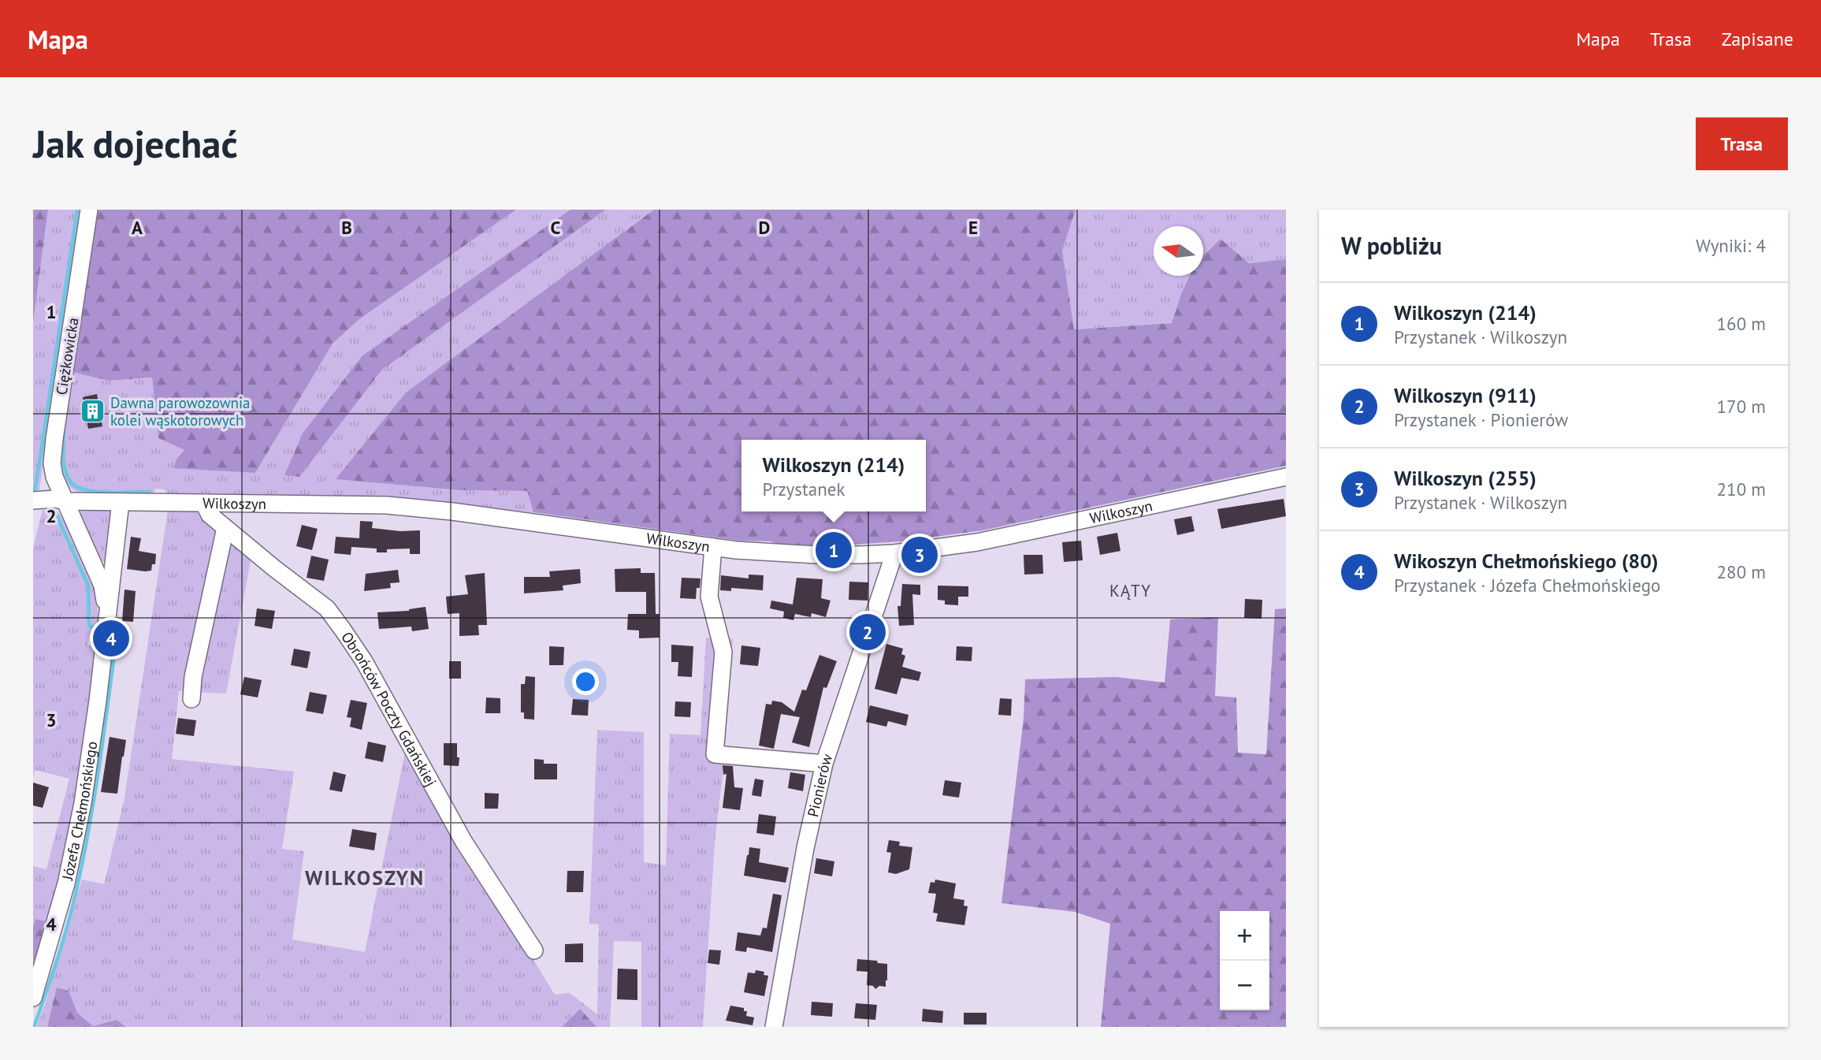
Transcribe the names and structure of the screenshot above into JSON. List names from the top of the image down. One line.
{"streets":{"street":["Ciężkowicka","Wilkoszyn","Obrońców Poczty Gdańskiej","Pionierów","Józefa Chełmońskiego"]},"crossings":[["Ciężkowicka","Wilkoszyn"],["Ciężkowicka","Józefa Chełmońskiego"],["Wilkoszyn","Obrońców Poczty Gdańskiej"],["Wilkoszyn","Pionierów"],["Wilkoszyn","Józefa Chełmońskiego"]],"districts":["KĄTY","WILKOSZYN"],"places":{"building":["Dawna parowozownia kolei wąskotorowych"]},"north":"left","page":{"header":"Mapa","nav":["Mapa","Trasa","Zapisane"],"buttons":"Trasa","title":"Jak dojechać","heading":["W pobliżu","Wyniki: 4"],"list":[{"mark":"1","name":"Wilkoszyn (214)","note":"Przystanek · Wilkoszyn","value":"160 m"},{"mark":"2","name":"Wilkoszyn (911)","note":"Przystanek · Pionierów","value":"170 m"},{"mark":"3","name":"Wilkoszyn (255)","note":"Przystanek · Wilkoszyn","value":"210 m"},{"mark":"4","name":"Wikoszyn Chełmońskiego (80)","note":"Przystanek · Józefa Chełmońskiego","value":"280 m"}],"popup":["Wilkoszyn (214)","Przystanek"],"pins":["1","3","2","4"],"map_buttons":["+","−"]},"grid":{"columns":["A","B","C","D","E"],"rows":["1","2","3","4"]}}
